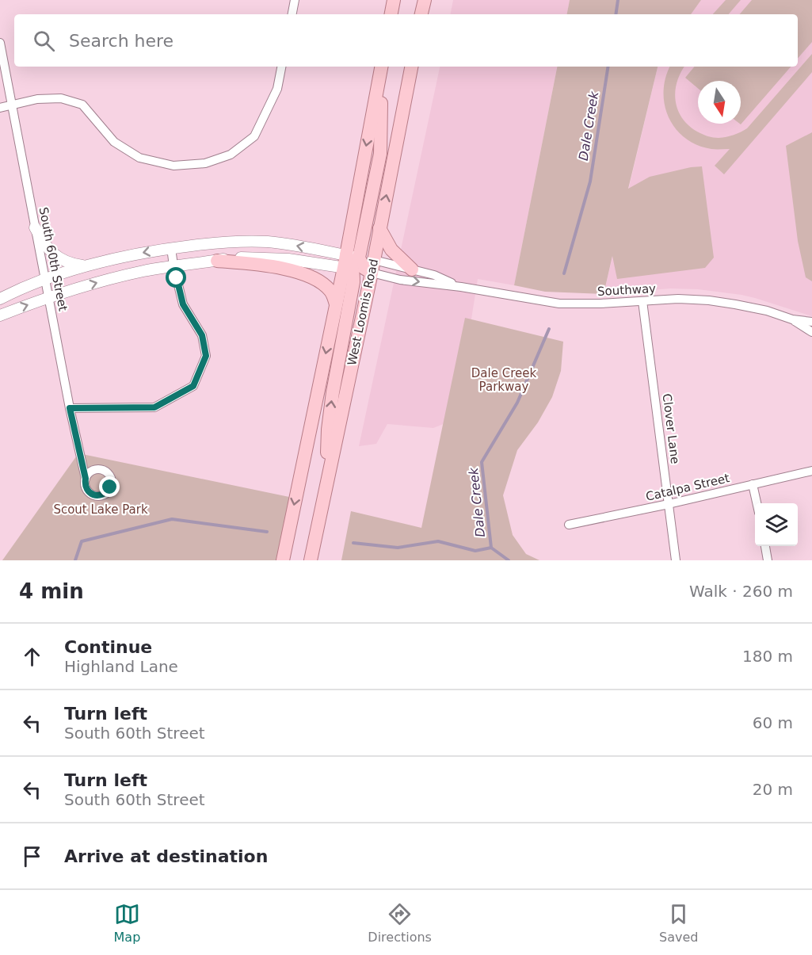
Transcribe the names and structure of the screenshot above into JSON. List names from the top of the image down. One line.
{"streets":{"main road":["West Loomis Road"],"street":["South 60th Street","Southway","Clover Lane","Catalpa Street"]},"crossings":[["Southway","West Loomis Road"],["Southway","Clover Lane"],["Clover Lane","Catalpa Street"]],"water":["Dale Creek"],"parks":["Dale Creek Parkway","Scout Lake Park"],"north":"bottom","page":{"search":"Search here","heading":["4 min","Walk · 260 m"],"list":[["Continue","Highland Lane","180 m"],["Turn left","South 60th Street","60 m"],["Turn left","South 60th Street","20 m"],"Arrive at destination"],"nav":["Map","Directions","Saved"]}}
